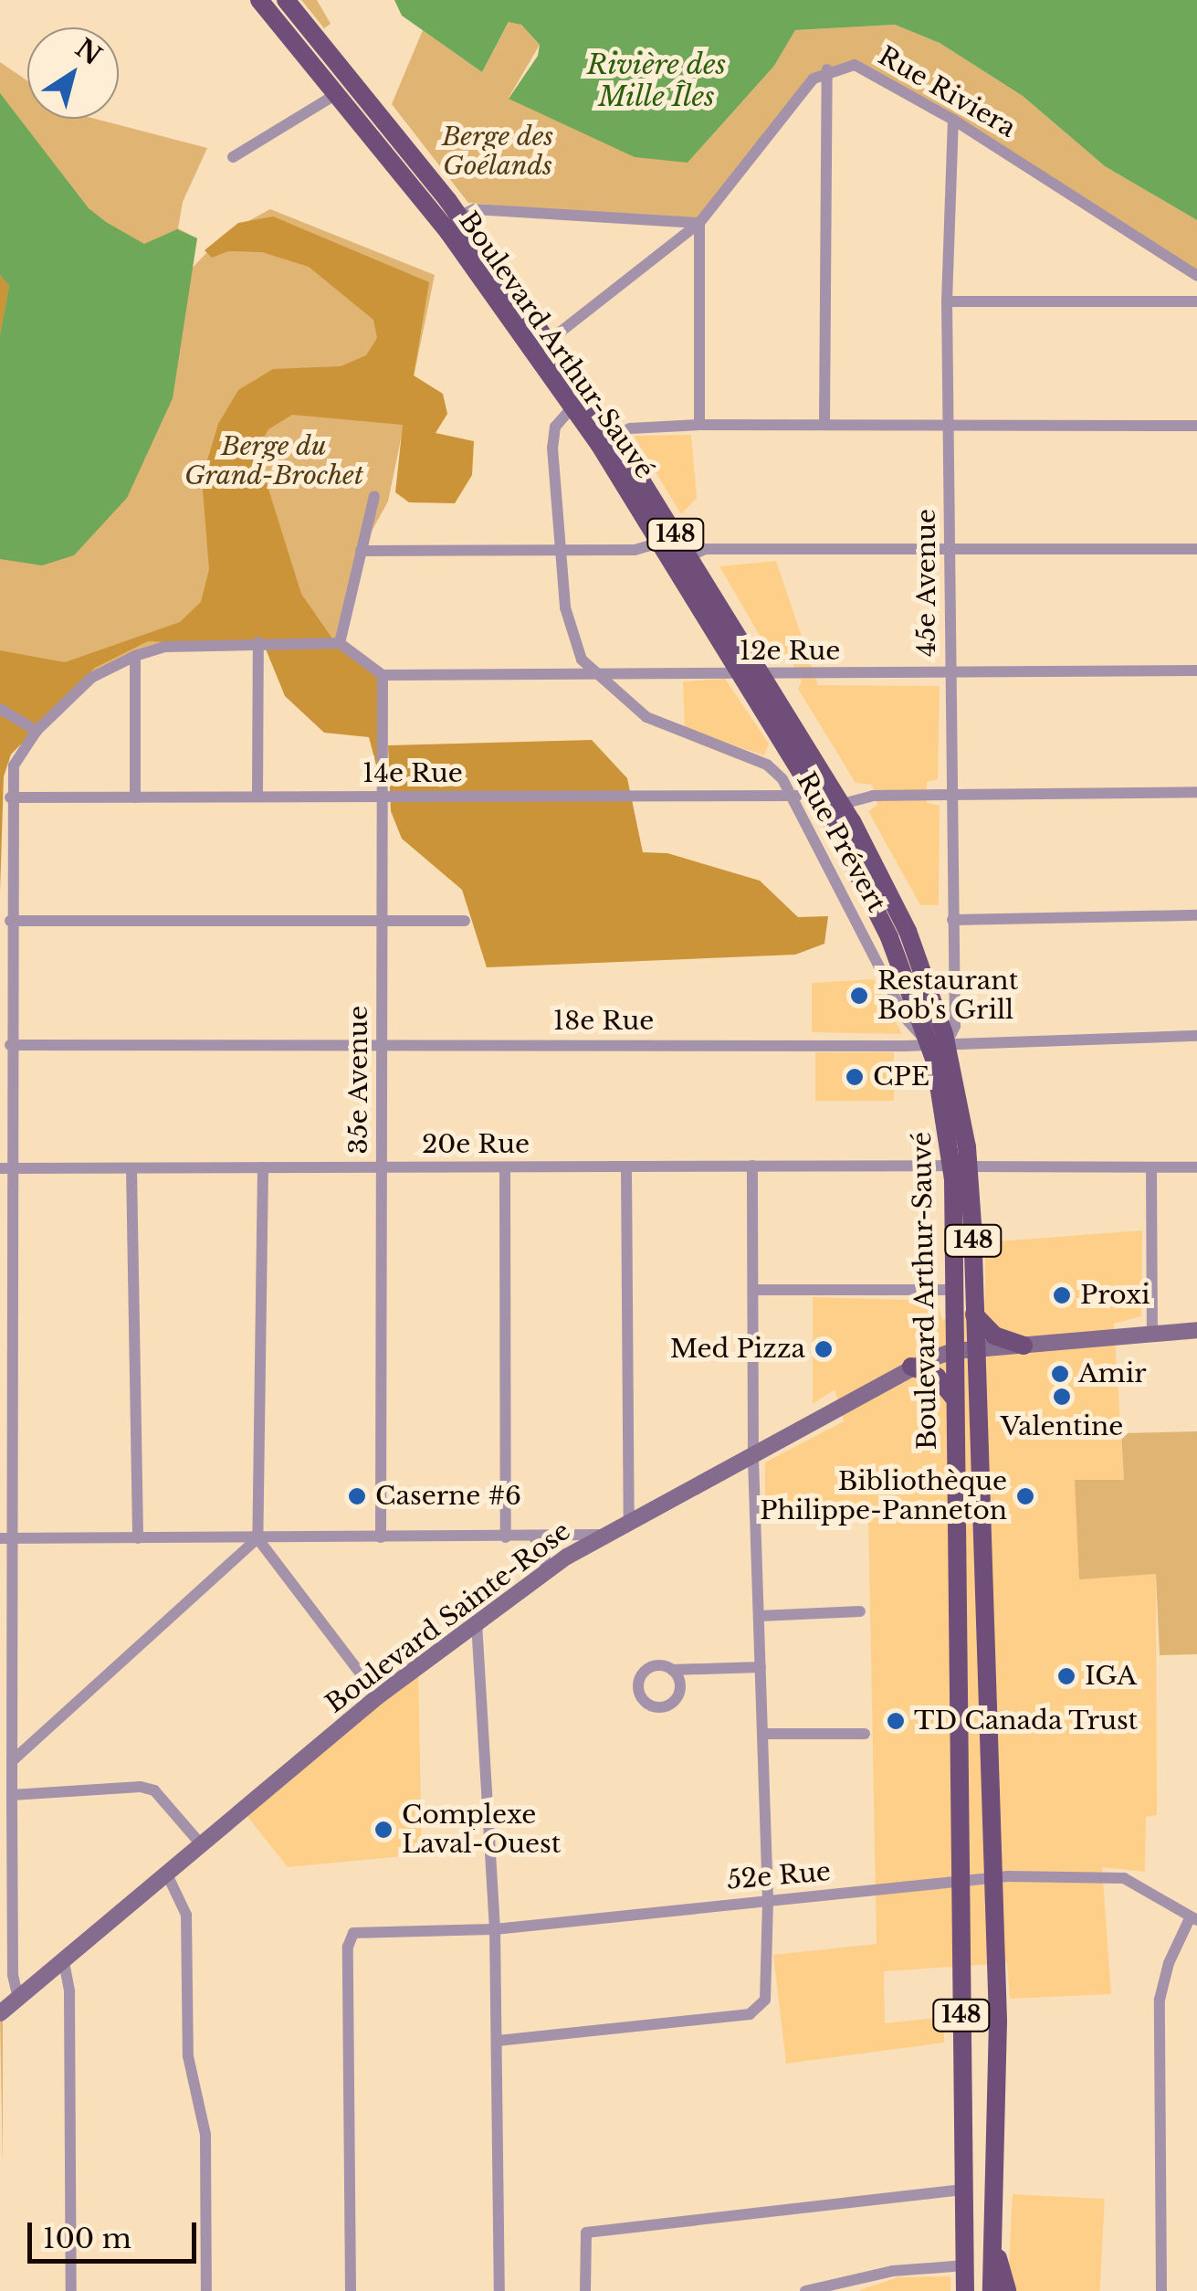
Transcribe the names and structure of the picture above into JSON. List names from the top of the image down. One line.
{"streets":{"main road":["Boulevard Arthur-Sauvé","148"],"street":["Rue Riviera","45e Avenue","12e Rue","14e Rue","Rue Prévert","18e Rue","35e Avenue","20e Rue","Boulevard Sainte-Rose","52e Rue"]},"crossings":[["Rue Riviera","45e Avenue"],["Boulevard Arthur-Sauvé","45e Avenue"],["Boulevard Arthur-Sauvé","12e Rue"],["Boulevard Arthur-Sauvé","14e Rue"],["Boulevard Arthur-Sauvé","Rue Prévert"],["Boulevard Arthur-Sauvé","18e Rue"],["Boulevard Arthur-Sauvé","20e Rue"],["Boulevard Arthur-Sauvé","Boulevard Sainte-Rose"],["Boulevard Arthur-Sauvé","52e Rue"],["45e Avenue","12e Rue"],["45e Avenue","Rue Prévert"],["45e Avenue","18e Rue"],["12e Rue","Rue Prévert"],["12e Rue","35e Avenue"],["14e Rue","Rue Prévert"],["14e Rue","35e Avenue"],["Rue Prévert","18e Rue"],["18e Rue","35e Avenue"],["35e Avenue","20e Rue"]],"water":["Rivière des Mille Îles"],"parks":["Berge des Goélands","Berge du Grand-Brochet"],"places":["Restaurant Bob's Grill","CPE","Proxi","Med Pizza","Amir","Valentine","Caserne #6","Bibliothèque Philippe-Panneton","IGA","TD Canada Trust","Complexe Laval-Ouest"],"scale_bar":"100 m","north":"top right"}
